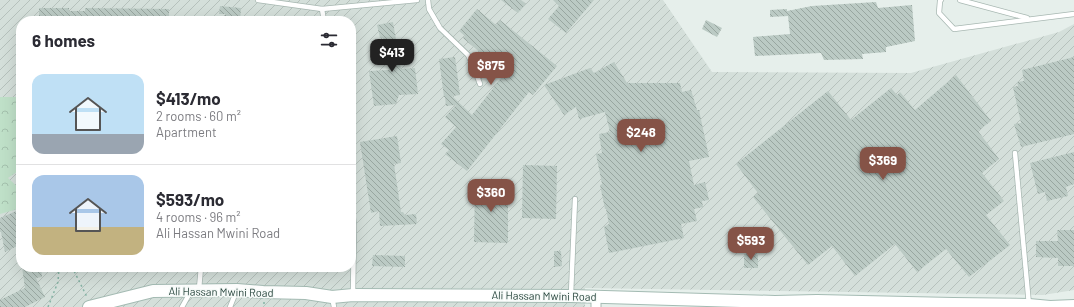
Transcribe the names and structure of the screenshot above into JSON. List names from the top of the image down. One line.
{"streets":{"main road":["Ali Hassan Mwini Road"]},"page":{"heading":"6 homes","price":["$413","$875","$248","$369","$360","$593"],"list":[{"name":"$413/mo","note":"2 rooms · 60 m² · Apartment"},{"name":"$593/mo","note":"4 rooms · 96 m² · Ali Hassan Mwini Road"}]}}
